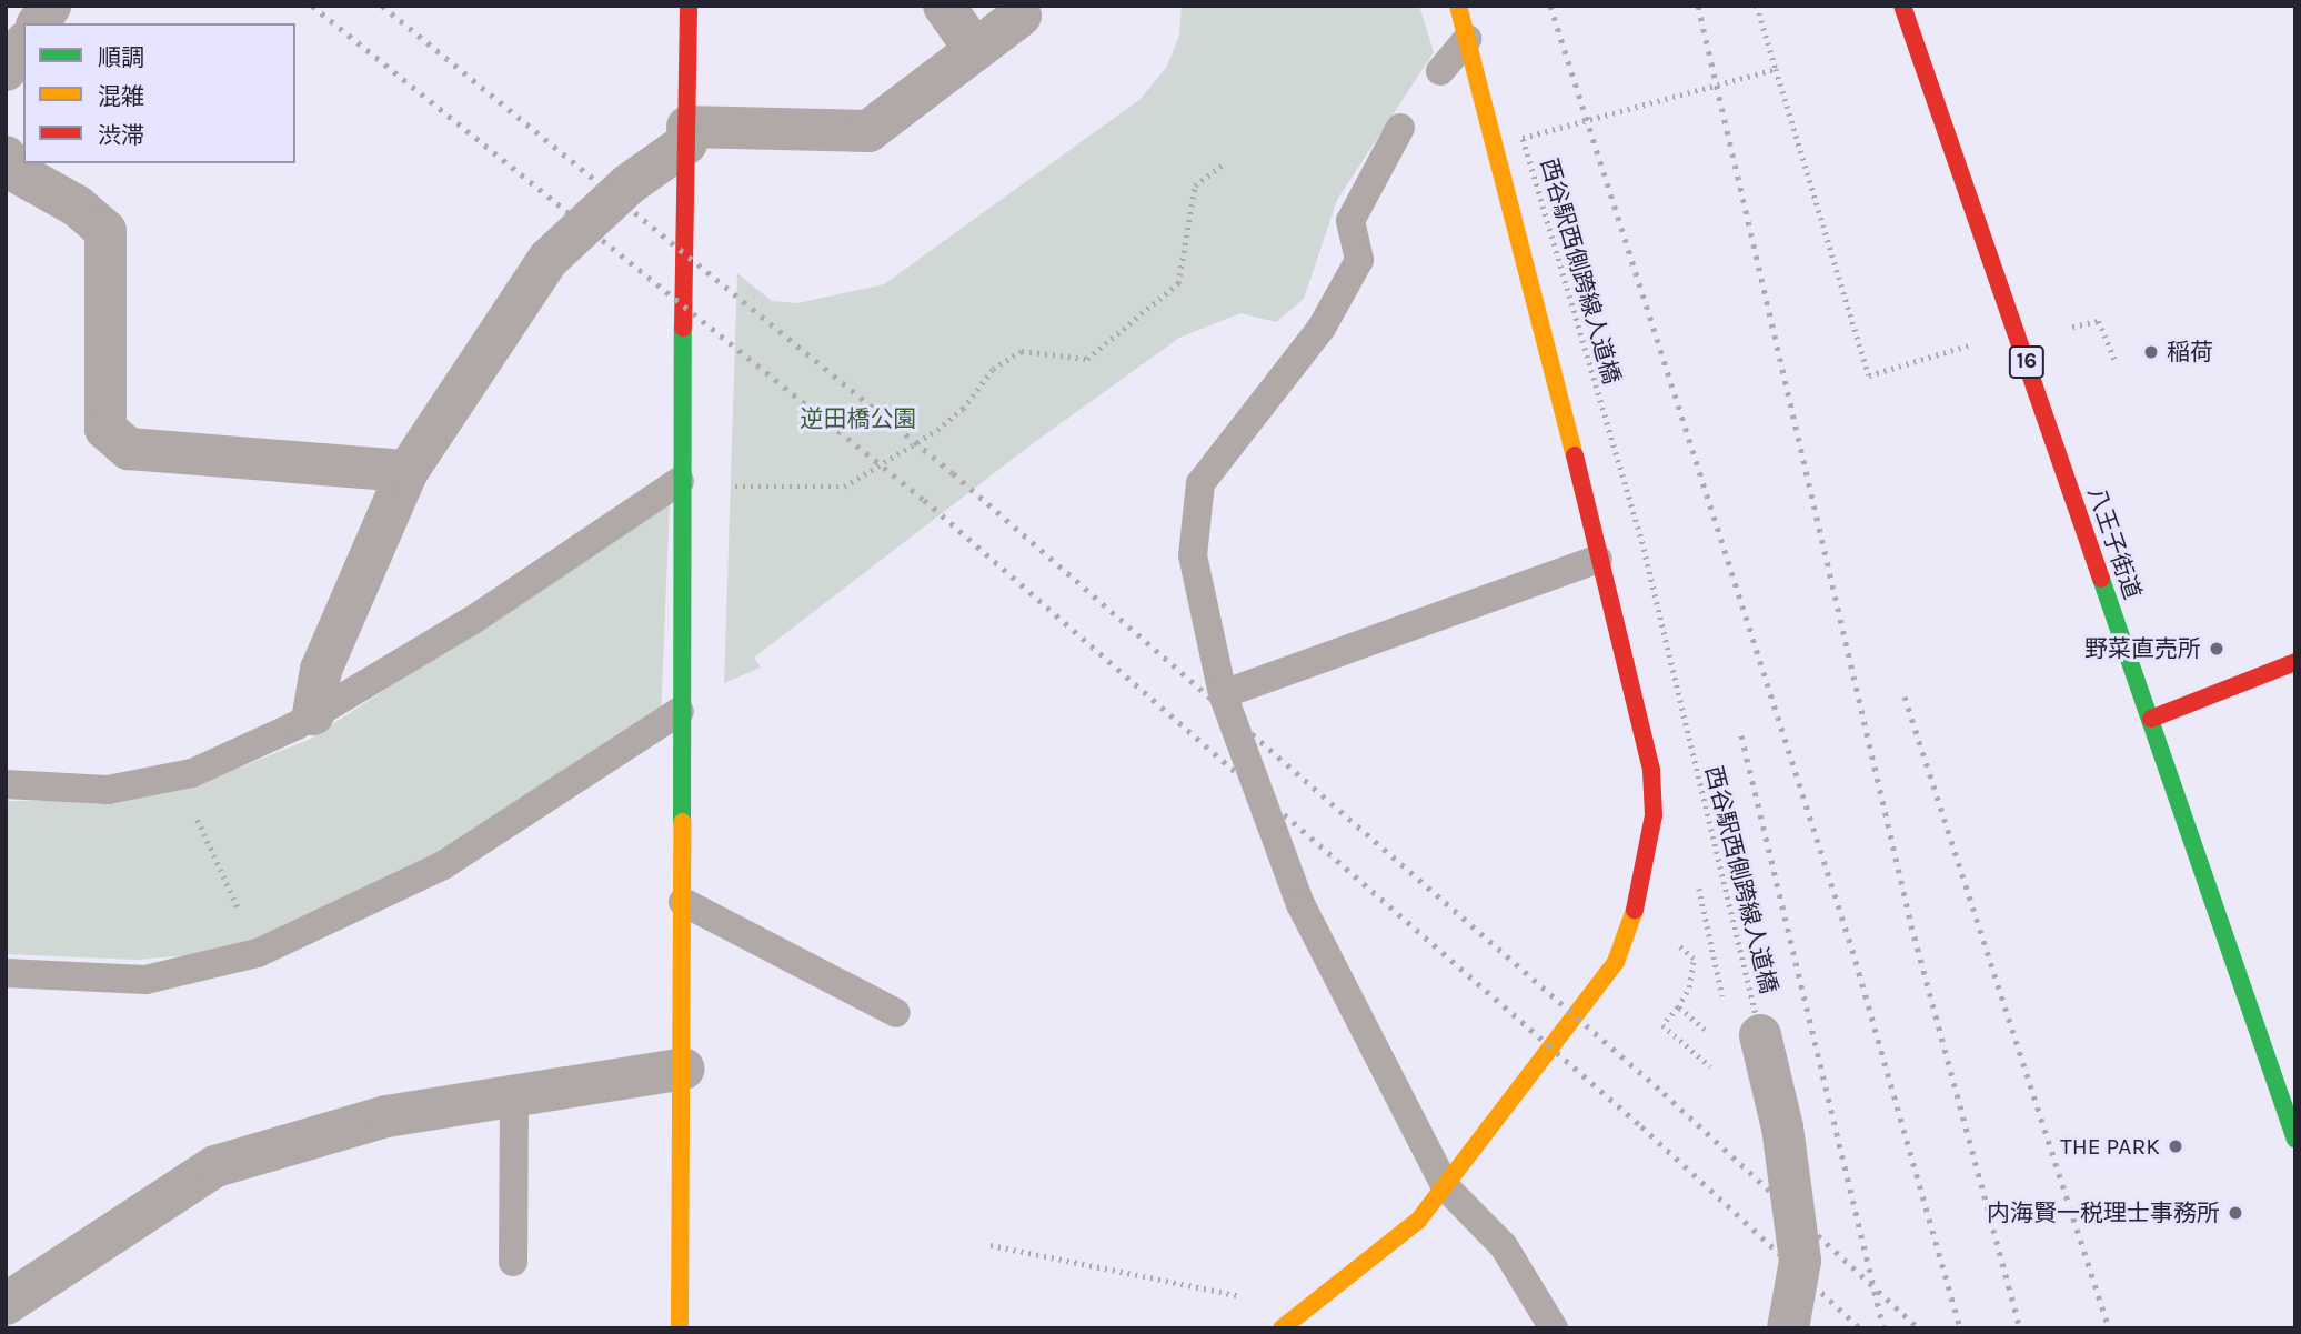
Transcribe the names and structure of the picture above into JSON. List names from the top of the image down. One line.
{"streets":{"main road":["16","八王子街道"],"path":["西谷駅西側跨線人道橋"]},"parks":["逆田橋公園"],"places":["稲荷","野菜直売所","THE PARK","内海賢一税理士事務所"],"legend":["順調","混雑","渋滞"]}
